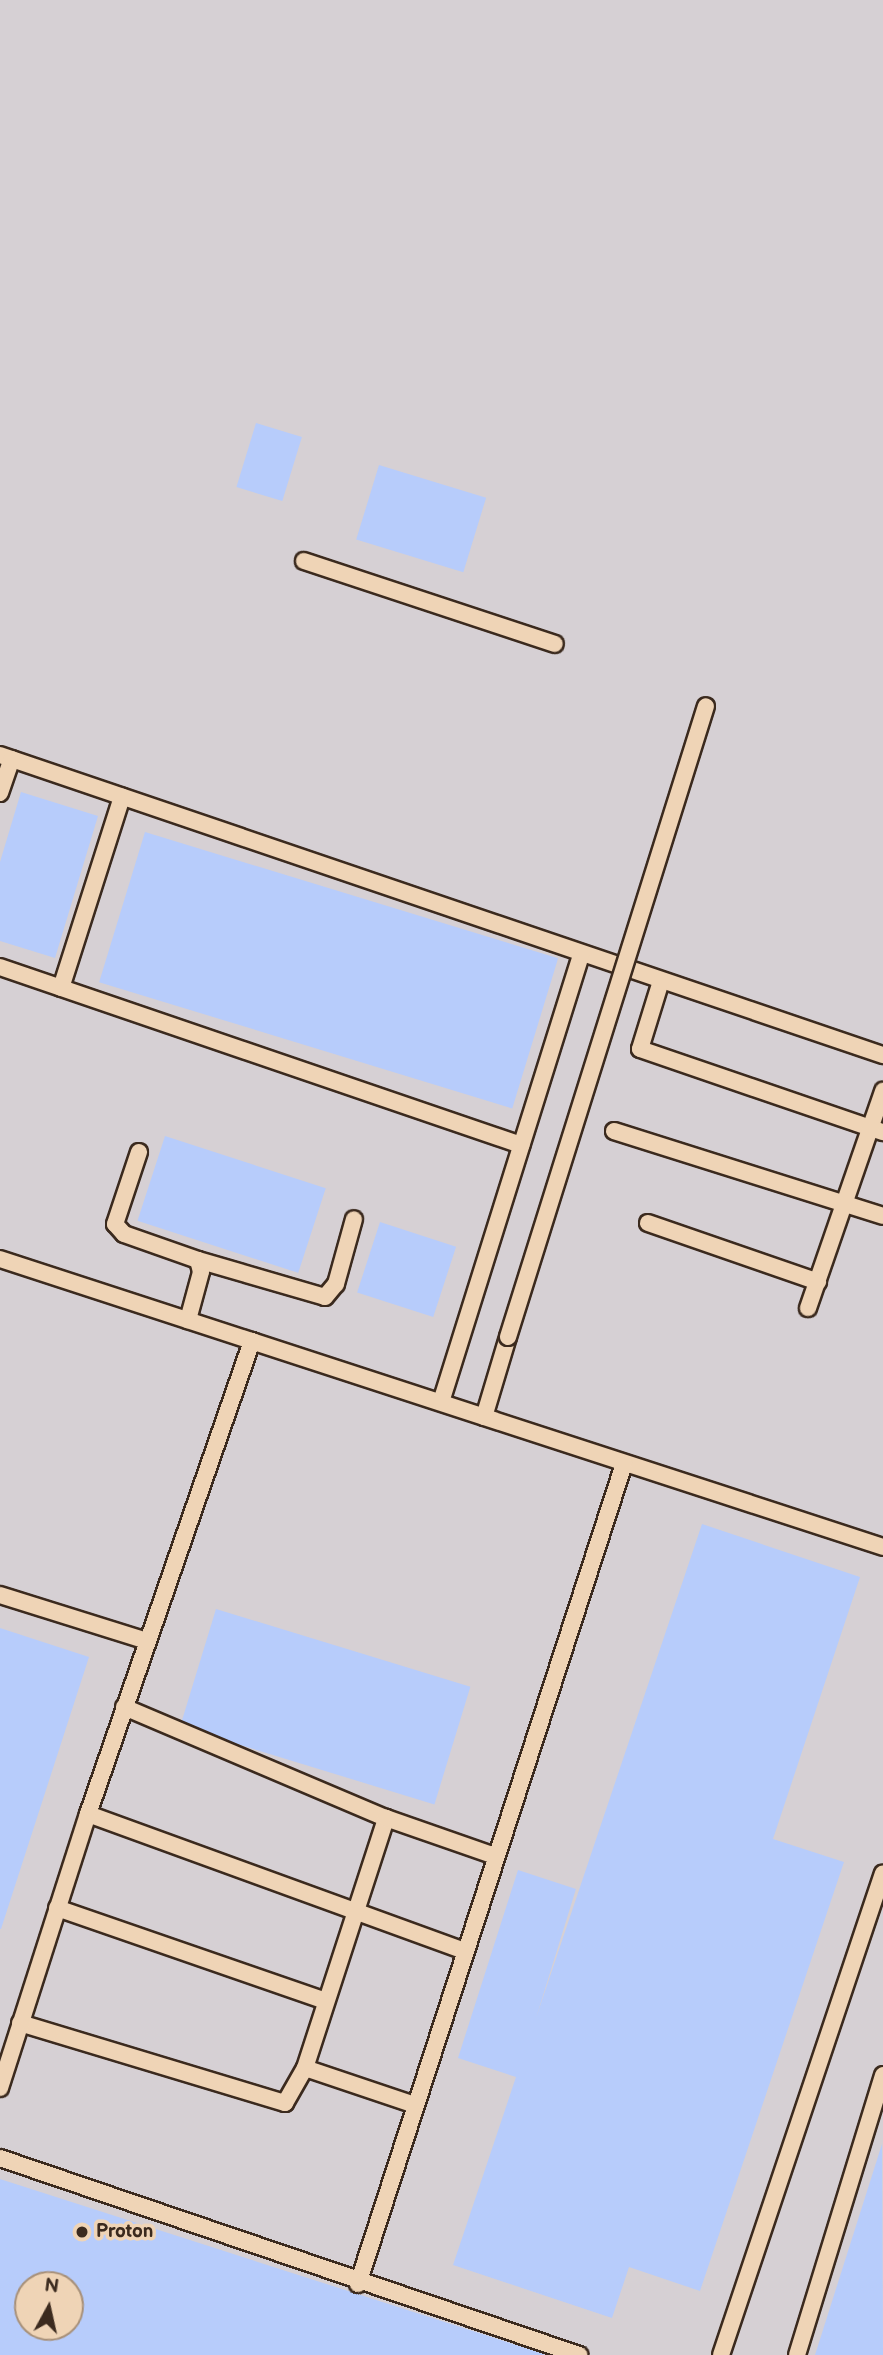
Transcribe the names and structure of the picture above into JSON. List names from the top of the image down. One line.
{"places":["Proton"],"north":"top"}
